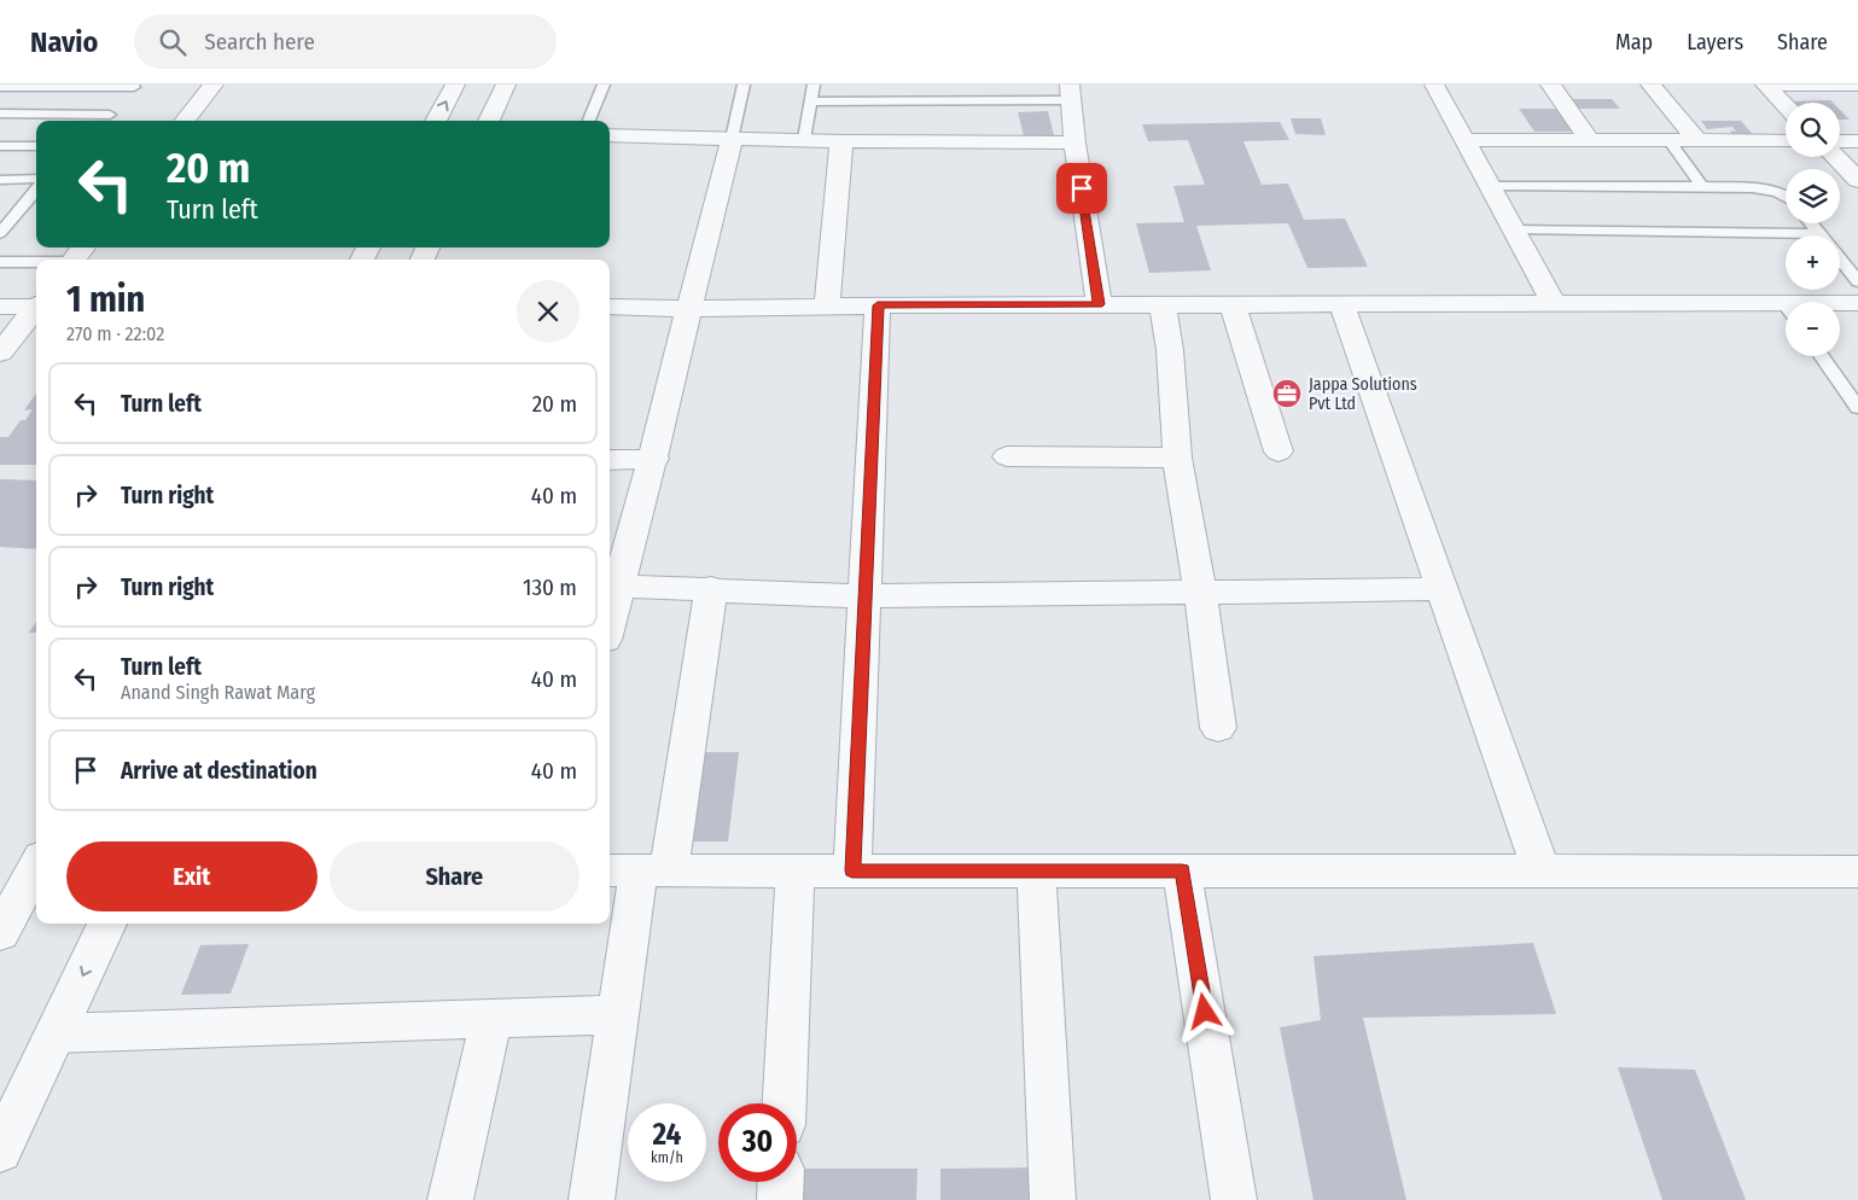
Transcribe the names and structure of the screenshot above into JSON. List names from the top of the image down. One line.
{"places":{"office":["Jappa Solutions Pvt Ltd"]},"page":{"header":"Navio","search":"Search here","nav":["Map","Layers","Share"],"map_buttons":["+","−"],"turn":["20 m","Turn left"],"heading":["1 min","270 m · 22:02"],"list":[{"name":"Turn left","value":"20 m"},{"name":"Turn right","value":"40 m"},{"name":"Turn right","value":"130 m"},{"name":"Turn left","note":"Anand Singh Rawat Marg","value":"40 m"},{"name":"Arrive at destination","value":"40 m"}],"buttons":["Exit","Share"],"speed":"24 km/h","limit":"30"}}
